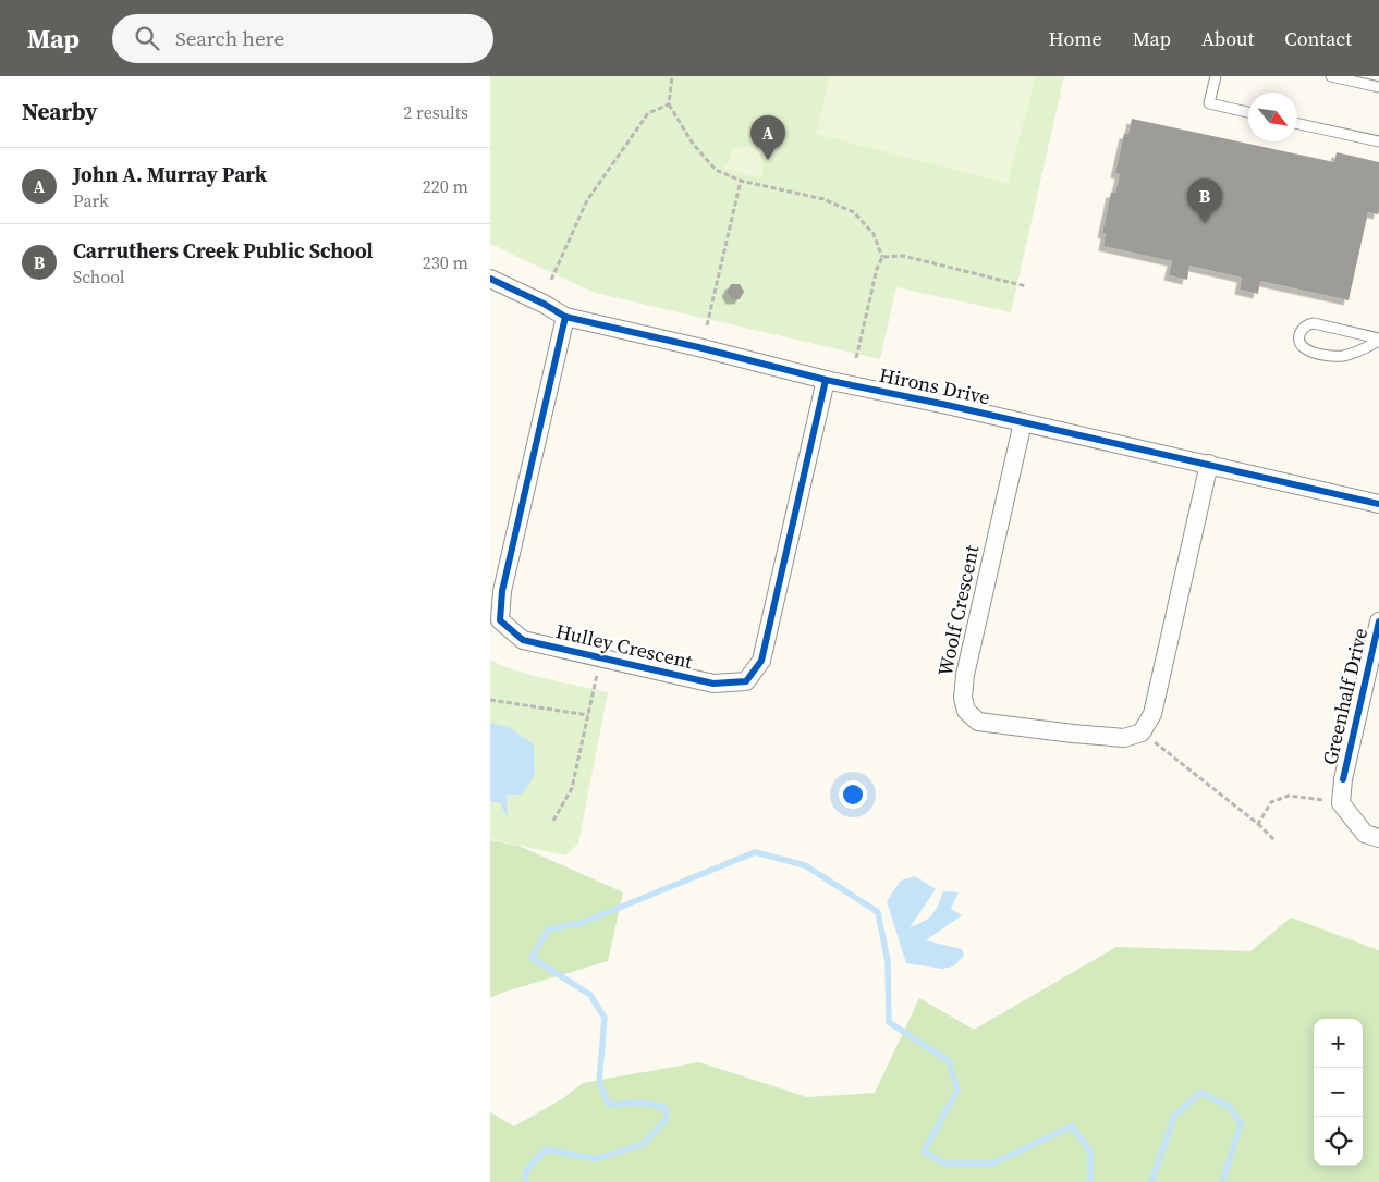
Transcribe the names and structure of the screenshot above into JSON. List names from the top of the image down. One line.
{"streets":{"street":["Hirons Drive","Woolf Crescent","Hulley Crescent","Greenhalf Drive"]},"crossings":[["Hirons Drive","Woolf Crescent"],["Hirons Drive","Hulley Crescent"]],"north":"bottom right","page":{"header":"Map","search":"Search here","nav":["Home","Map","About","Contact"],"heading":["Nearby","2 results"],"pins":["A","B"],"list":[{"mark":"A","name":"John A. Murray Park","note":"Park","value":"220 m"},{"mark":"B","name":"Carruthers Creek Public School","note":"School","value":"230 m"}],"map_buttons":["+","−"]}}
